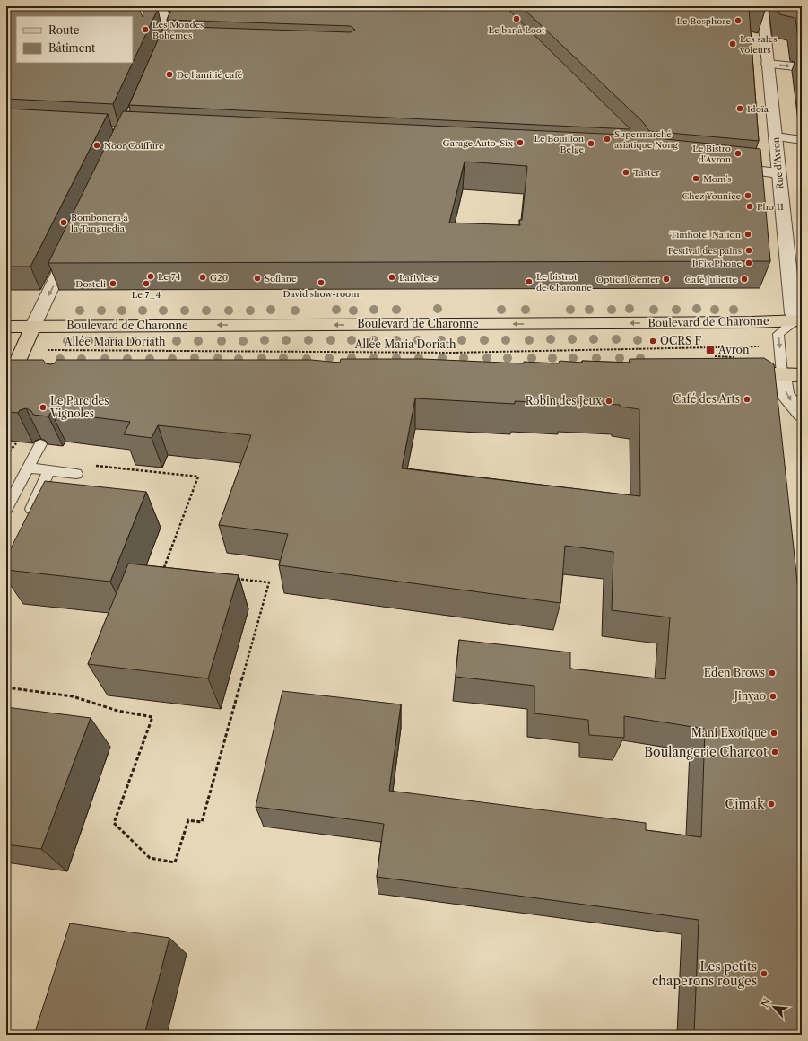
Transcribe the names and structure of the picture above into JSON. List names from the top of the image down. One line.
{"streets":{"main road":["Boulevard de Charonne"],"street":["Rue d'Avron"],"path":["Allée Maria Doriath"]},"crossings":[["Rue d'Avron","Boulevard de Charonne"]],"one_way":["Boulevard de Charonne"],"places":{"other":["Le bar à Loot","Le Bosphore","Les Mondes Bohèmes","Les sales voleurs","De l'amitié café","Idoïa","Supermarché asiatique Nong","Garage Auto-Six","Le Bouillon Belge","Noor Coiffure","Le Bistro d'Avron","Taster","Mom's","Chez Younice","Pho 11","Bombonera à la Tanguedia","Timhotel Nation","Festival des pains","I Fix Phone","Le 74","G20","Lariviere","Sofiane","Optical Center","Café Juliette","Le bistrot de Charonne","David show-room","Dosteli","Le 7_4","OCRS F","Café des Arts","Robin des Jeux","Le Parc des Vignoles","Eden Brows","Jinyao","Mani Exotique","Boulangerie Charcot","Cimak","Les petits chaperons rouges"],"transit":["Avron"]},"legend":["Route","Bâtiment"],"north":"top left"}
